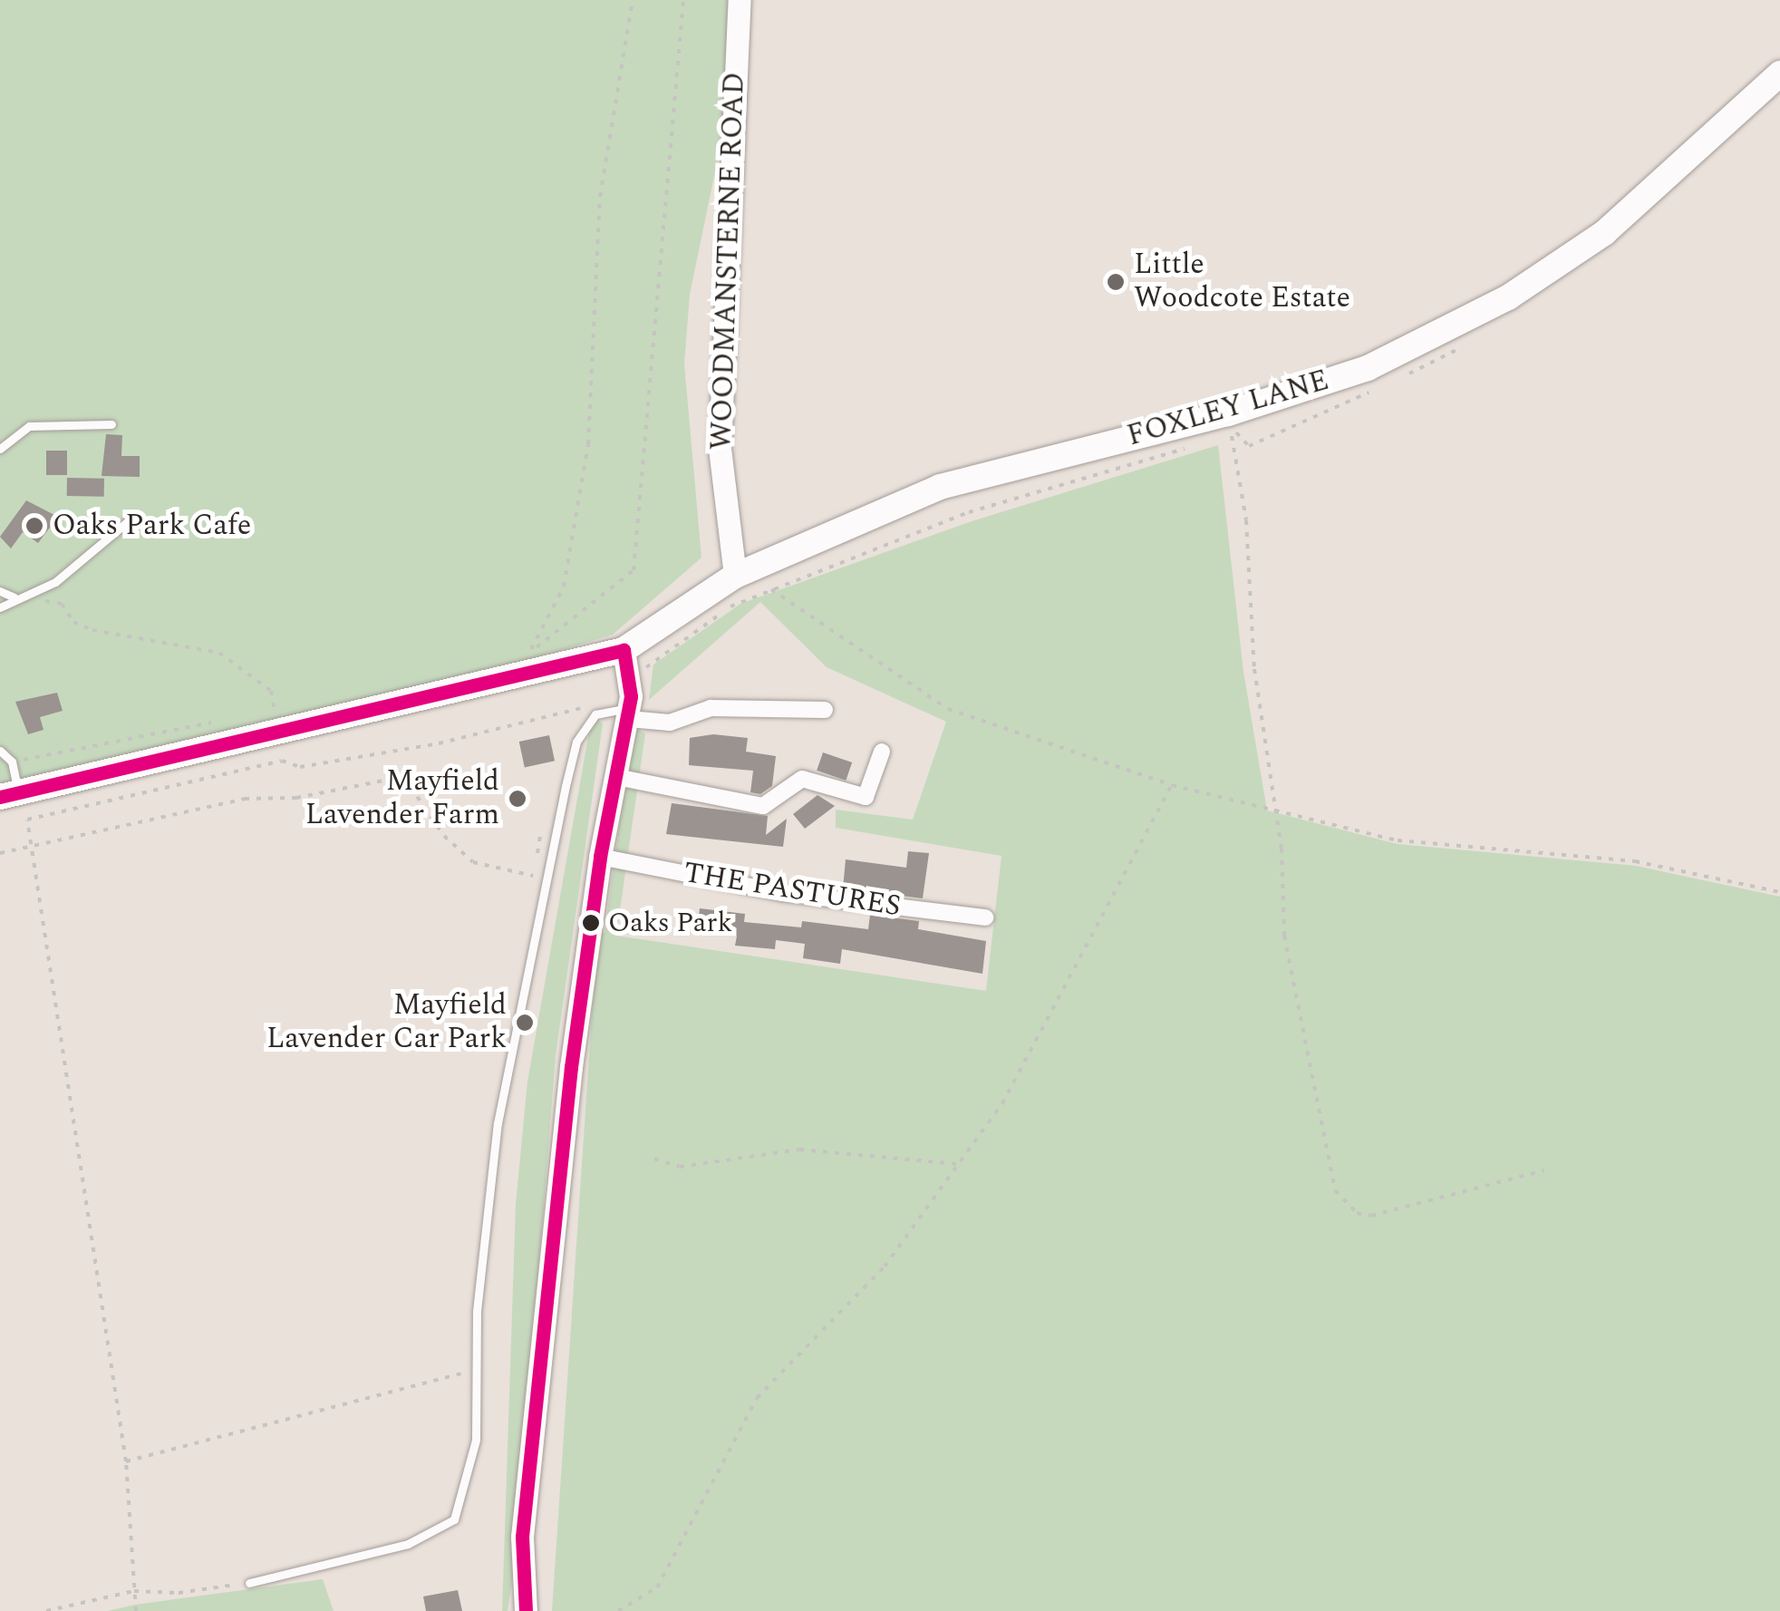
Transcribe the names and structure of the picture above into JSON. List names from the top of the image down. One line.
{"streets":{"main road":["WOODMANSTERNE ROAD","FOXLEY LANE"],"street":["THE PASTURES"]},"crossings":[["WOODMANSTERNE ROAD","FOXLEY LANE"]],"places":["Little Woodcote Estate","Oaks Park Cafe","Mayfield Lavender Farm","Oaks Park","Mayfield Lavender Car Park"]}
